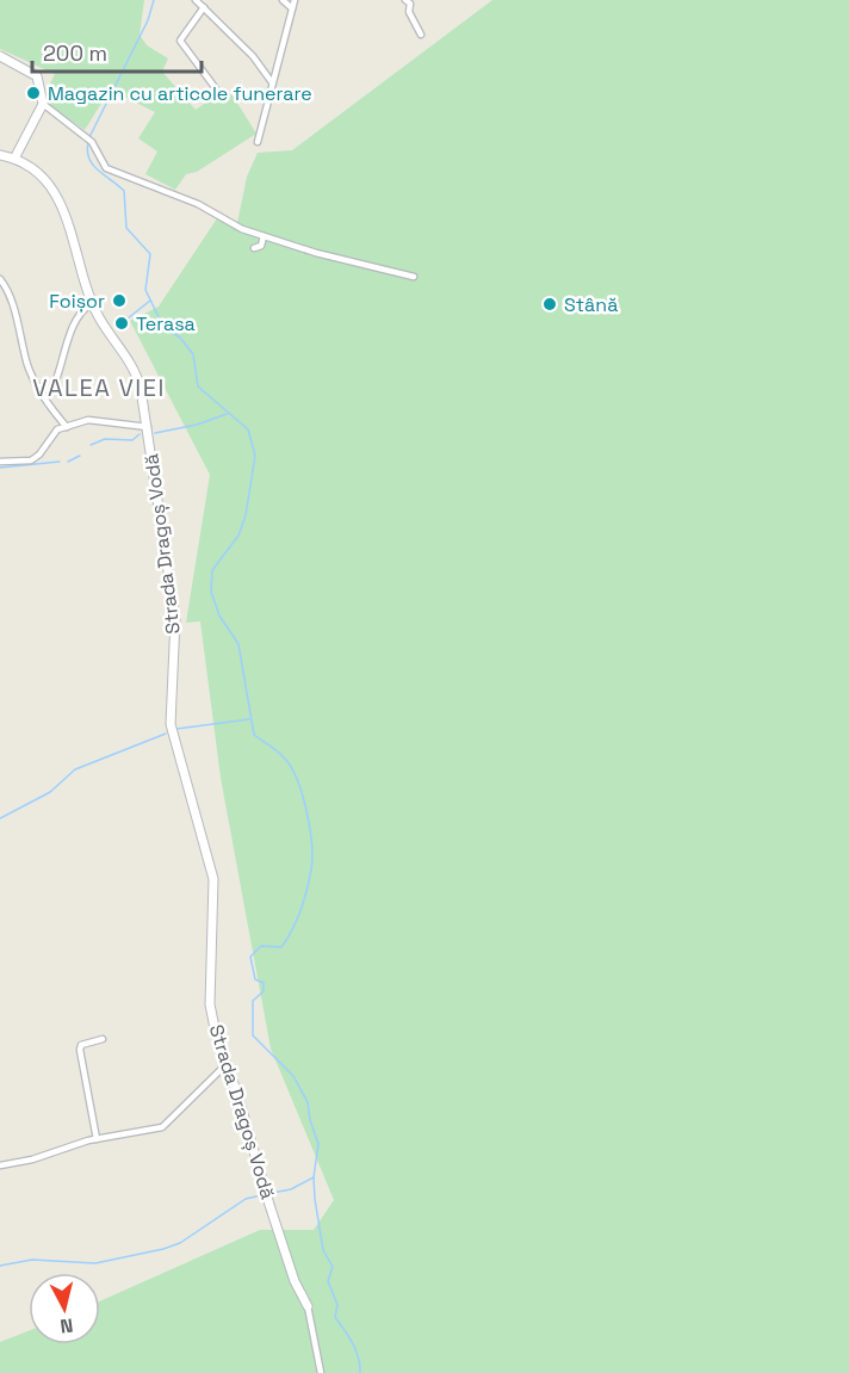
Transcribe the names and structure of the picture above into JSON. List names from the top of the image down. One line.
{"streets":{"street":["Strada Dragoș Vodă"]},"districts":["VALEA VIEI"],"places":["Magazin cu articole funerare","Foișor","Stână","Terasa"],"scale_bar":"200 m","north":"bottom"}
